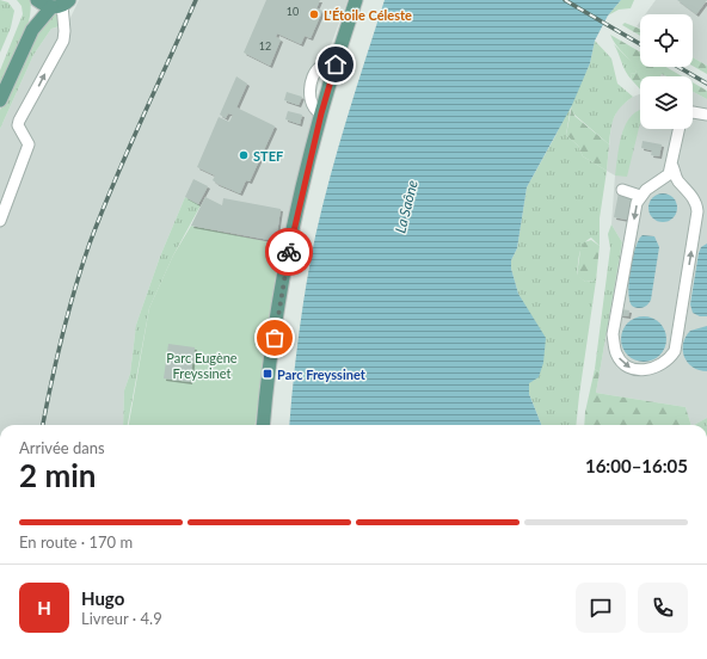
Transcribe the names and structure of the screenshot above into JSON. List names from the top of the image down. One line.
{"water":["La Saône"],"parks":["Parc Eugène Freyssinet"],"places":{"other":["L'Étoile Céleste","STEF"],"transit":["Parc Freyssinet"]},"house_numbers":["10","12"],"page":{"heading":["2 min","Arrivée dans","16:00–16:05"],"panel":["Hugo","Livreur · 4.9"],"bar":"En route · 170 m","round":"H"}}
